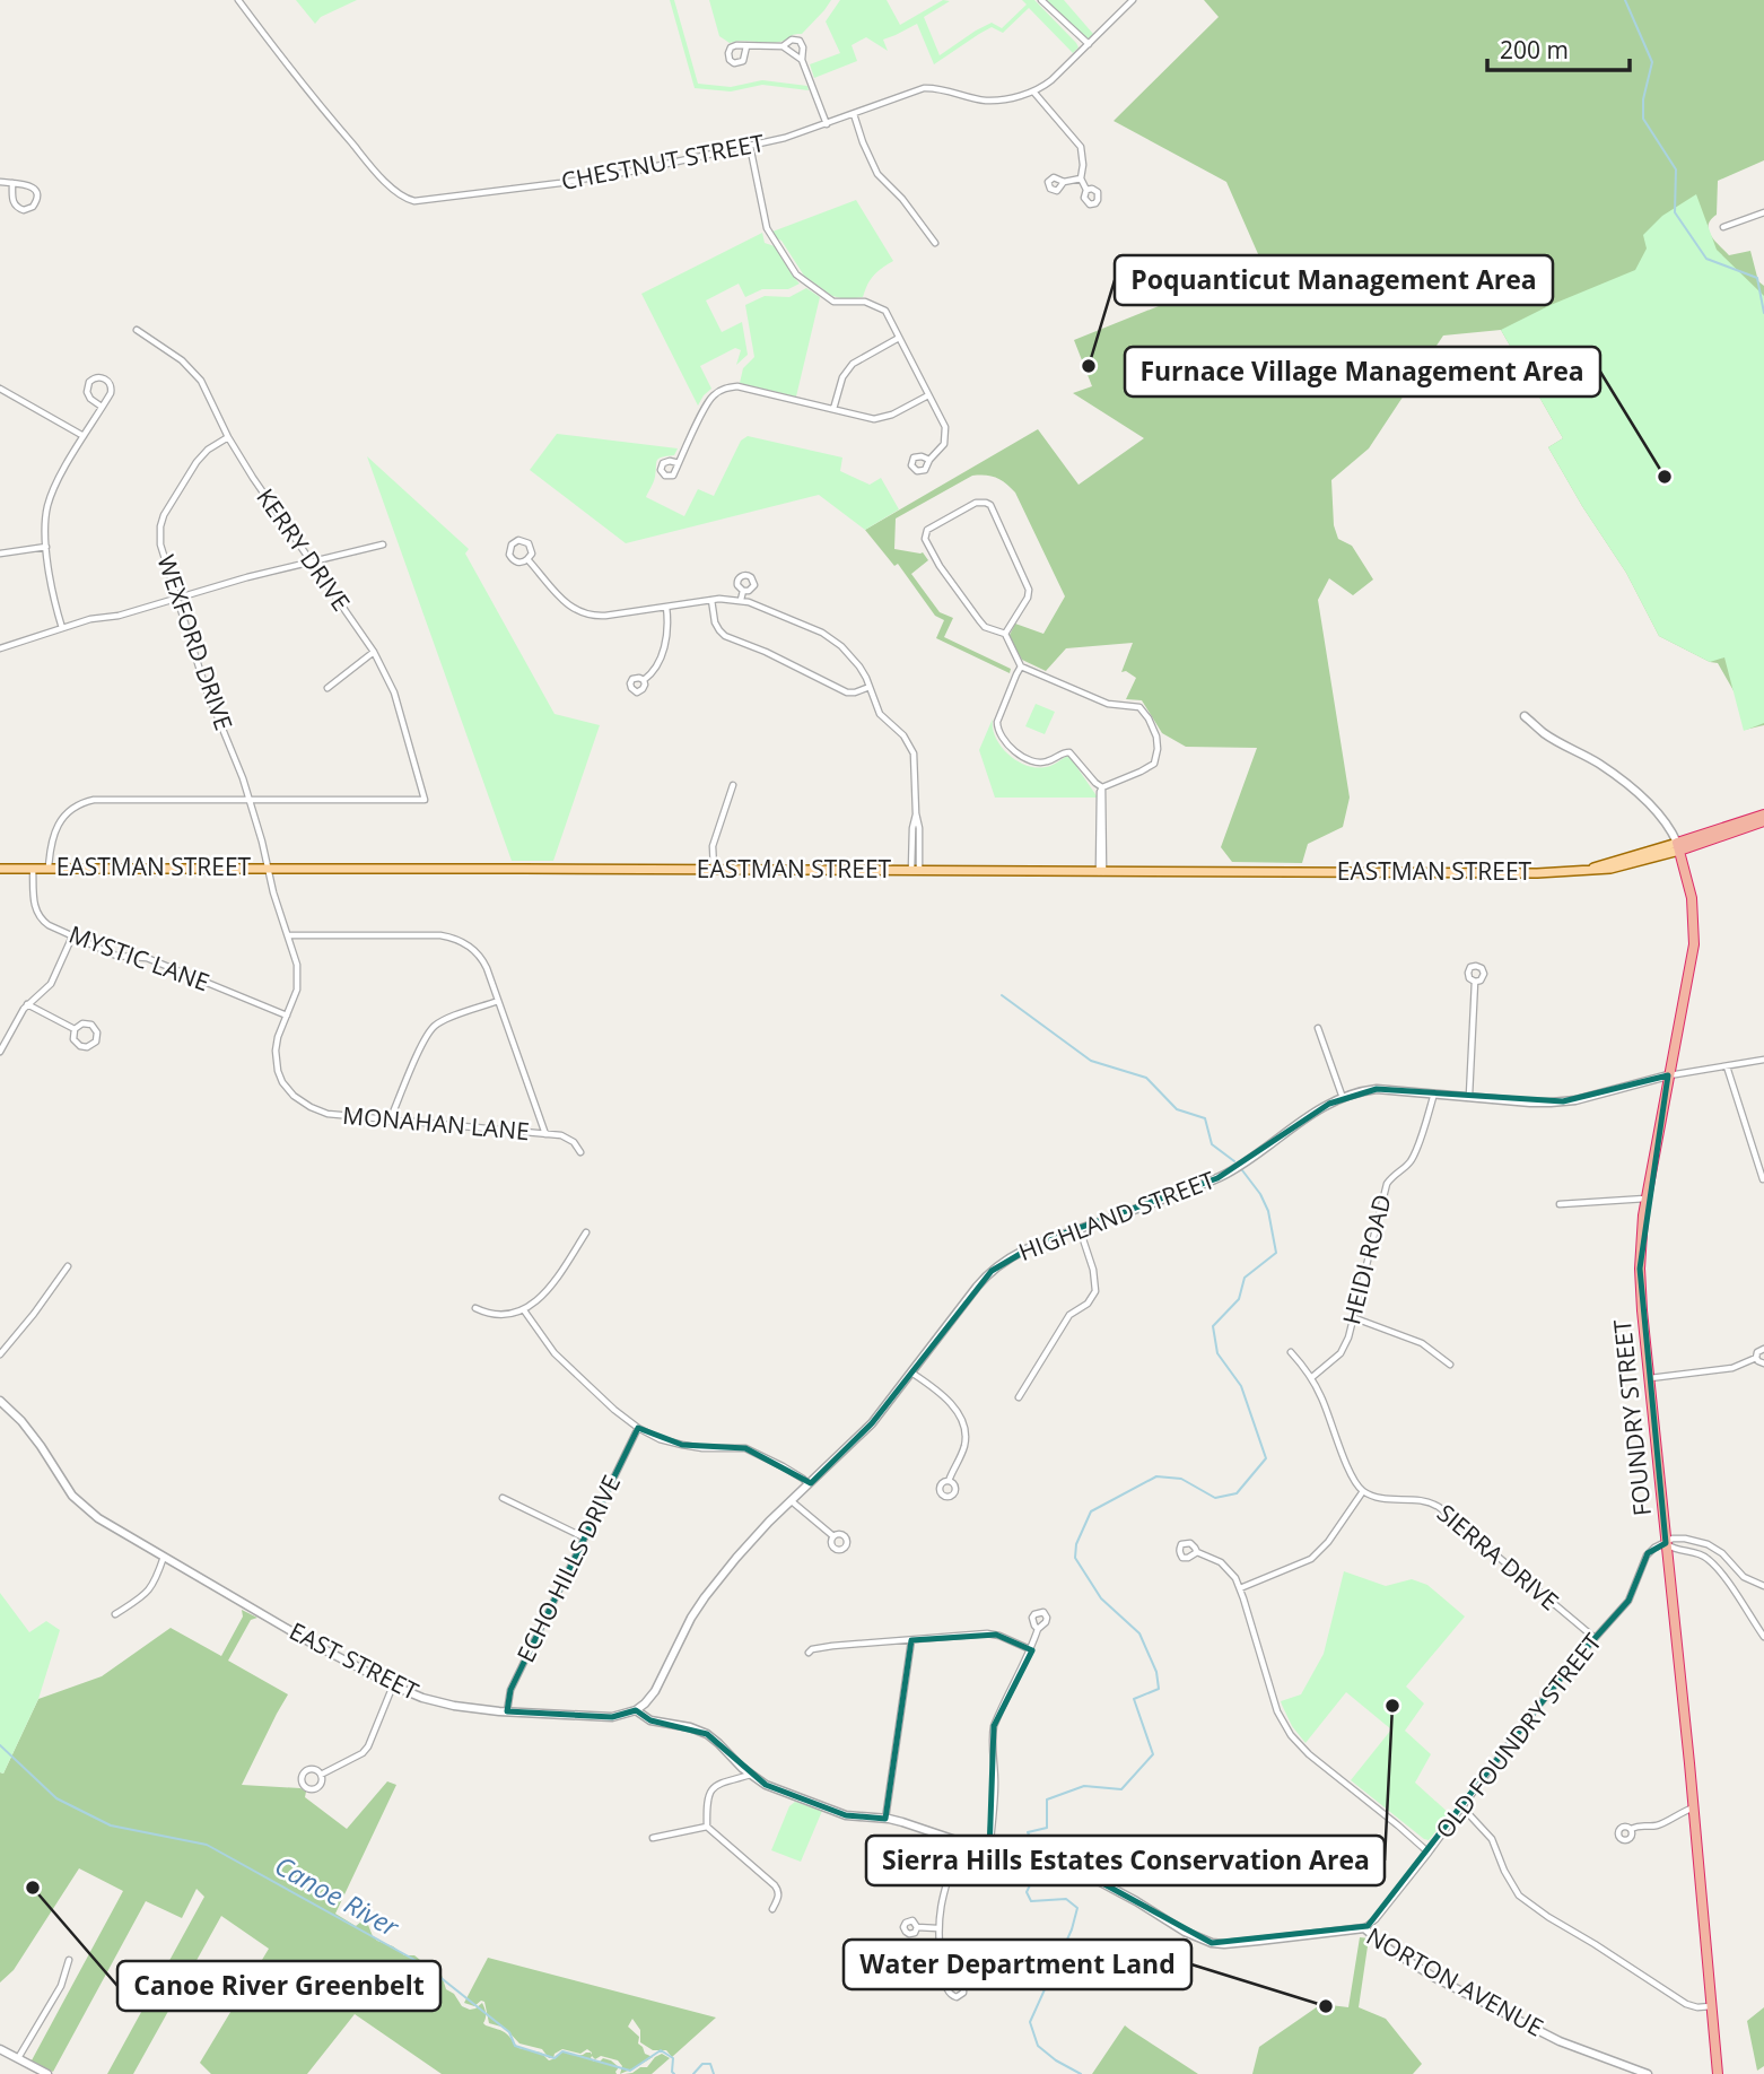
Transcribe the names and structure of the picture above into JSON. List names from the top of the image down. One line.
{"streets":{"highway":["FOUNDRY STREET"],"main road":["EASTMAN STREET"],"street":["CHESTNUT STREET","KERRY DRIVE","WEXFORD DRIVE","MYSTIC LANE","MONAHAN LANE","HIGHLAND STREET","HEIDI ROAD","SIERRA DRIVE","ECHO HILLS DRIVE","EAST STREET","OLD FOUNDRY STREET","NORTON AVENUE"]},"crossings":[["KERRY DRIVE","WEXFORD DRIVE"],["WEXFORD DRIVE","EASTMAN STREET"],["WEXFORD DRIVE","MONAHAN LANE"],["EASTMAN STREET","MYSTIC LANE"],["EASTMAN STREET","MONAHAN LANE"],["EASTMAN STREET","FOUNDRY STREET"],["MYSTIC LANE","MONAHAN LANE"],["HIGHLAND STREET","HEIDI ROAD"],["HIGHLAND STREET","FOUNDRY STREET"],["HIGHLAND STREET","EAST STREET"],["FOUNDRY STREET","OLD FOUNDRY STREET"],["SIERRA DRIVE","OLD FOUNDRY STREET"],["ECHO HILLS DRIVE","EAST STREET"],["EAST STREET","NORTON AVENUE"],["OLD FOUNDRY STREET","NORTON AVENUE"]],"water":["Canoe River"],"places":["Poquanticut Management Area","Furnace Village Management Area","Sierra Hills Estates Conservation Area","Canoe River Greenbelt","Water Department Land"],"scale_bar":"200 m"}
